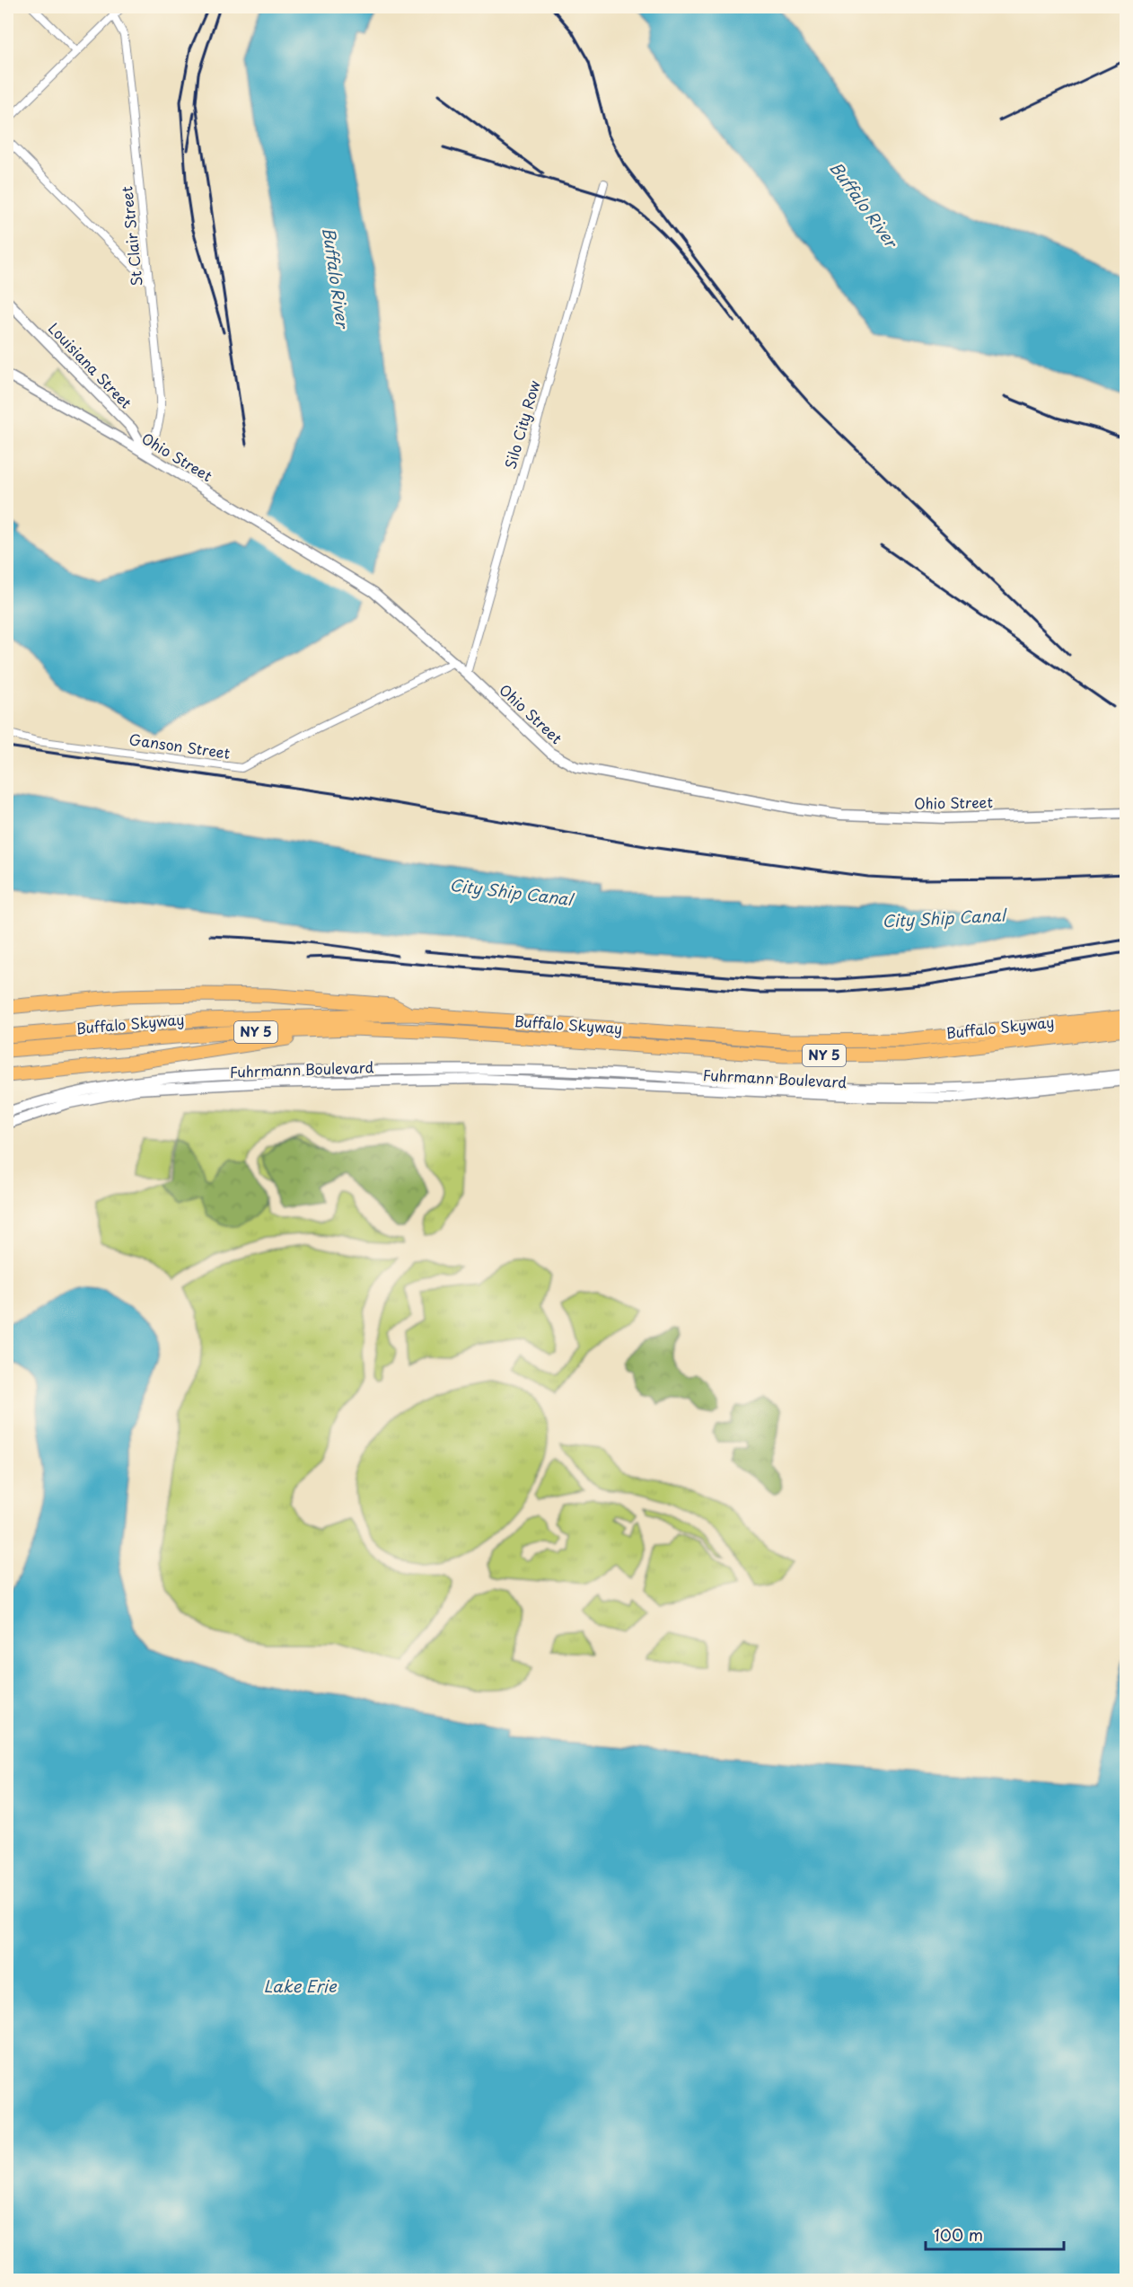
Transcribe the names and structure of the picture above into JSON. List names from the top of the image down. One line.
{"streets":{"highway":["Buffalo Skyway","NY 5"],"street":["St Clair Street","Louisiana Street","Silo City Row","Ohio Street","Ganson Street","Fuhrmann Boulevard"]},"crossings":[["St Clair Street","Louisiana Street"],["St Clair Street","Ohio Street"],["Louisiana Street","Ohio Street"],["Silo City Row","Ohio Street"],["Ohio Street","Ganson Street"]],"water":["Buffalo River","City Ship Canal","Lake Erie"],"scale_bar":"100 m"}
